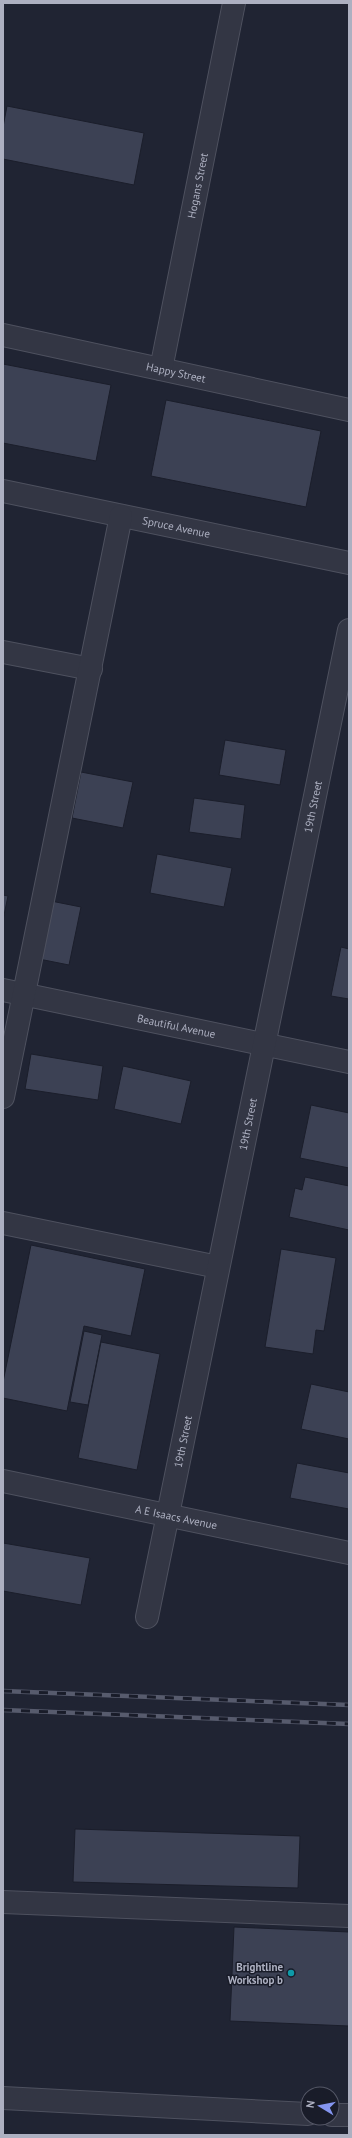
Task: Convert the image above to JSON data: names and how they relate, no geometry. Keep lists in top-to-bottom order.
{
  "streets": {
    "street": [
      "Hogans Street",
      "Happy Street",
      "Spruce Avenue",
      "19th Street",
      "Beautiful Avenue",
      "A E Isaacs Avenue"
    ]
  },
  "crossings": [
    ["Hogans Street", "Happy Street"],
    ["19th Street", "Beautiful Avenue"],
    ["19th Street", "A E Isaacs Avenue"]
  ],
  "places": ["Brightline Workshop b"],
  "north": "left"
}
